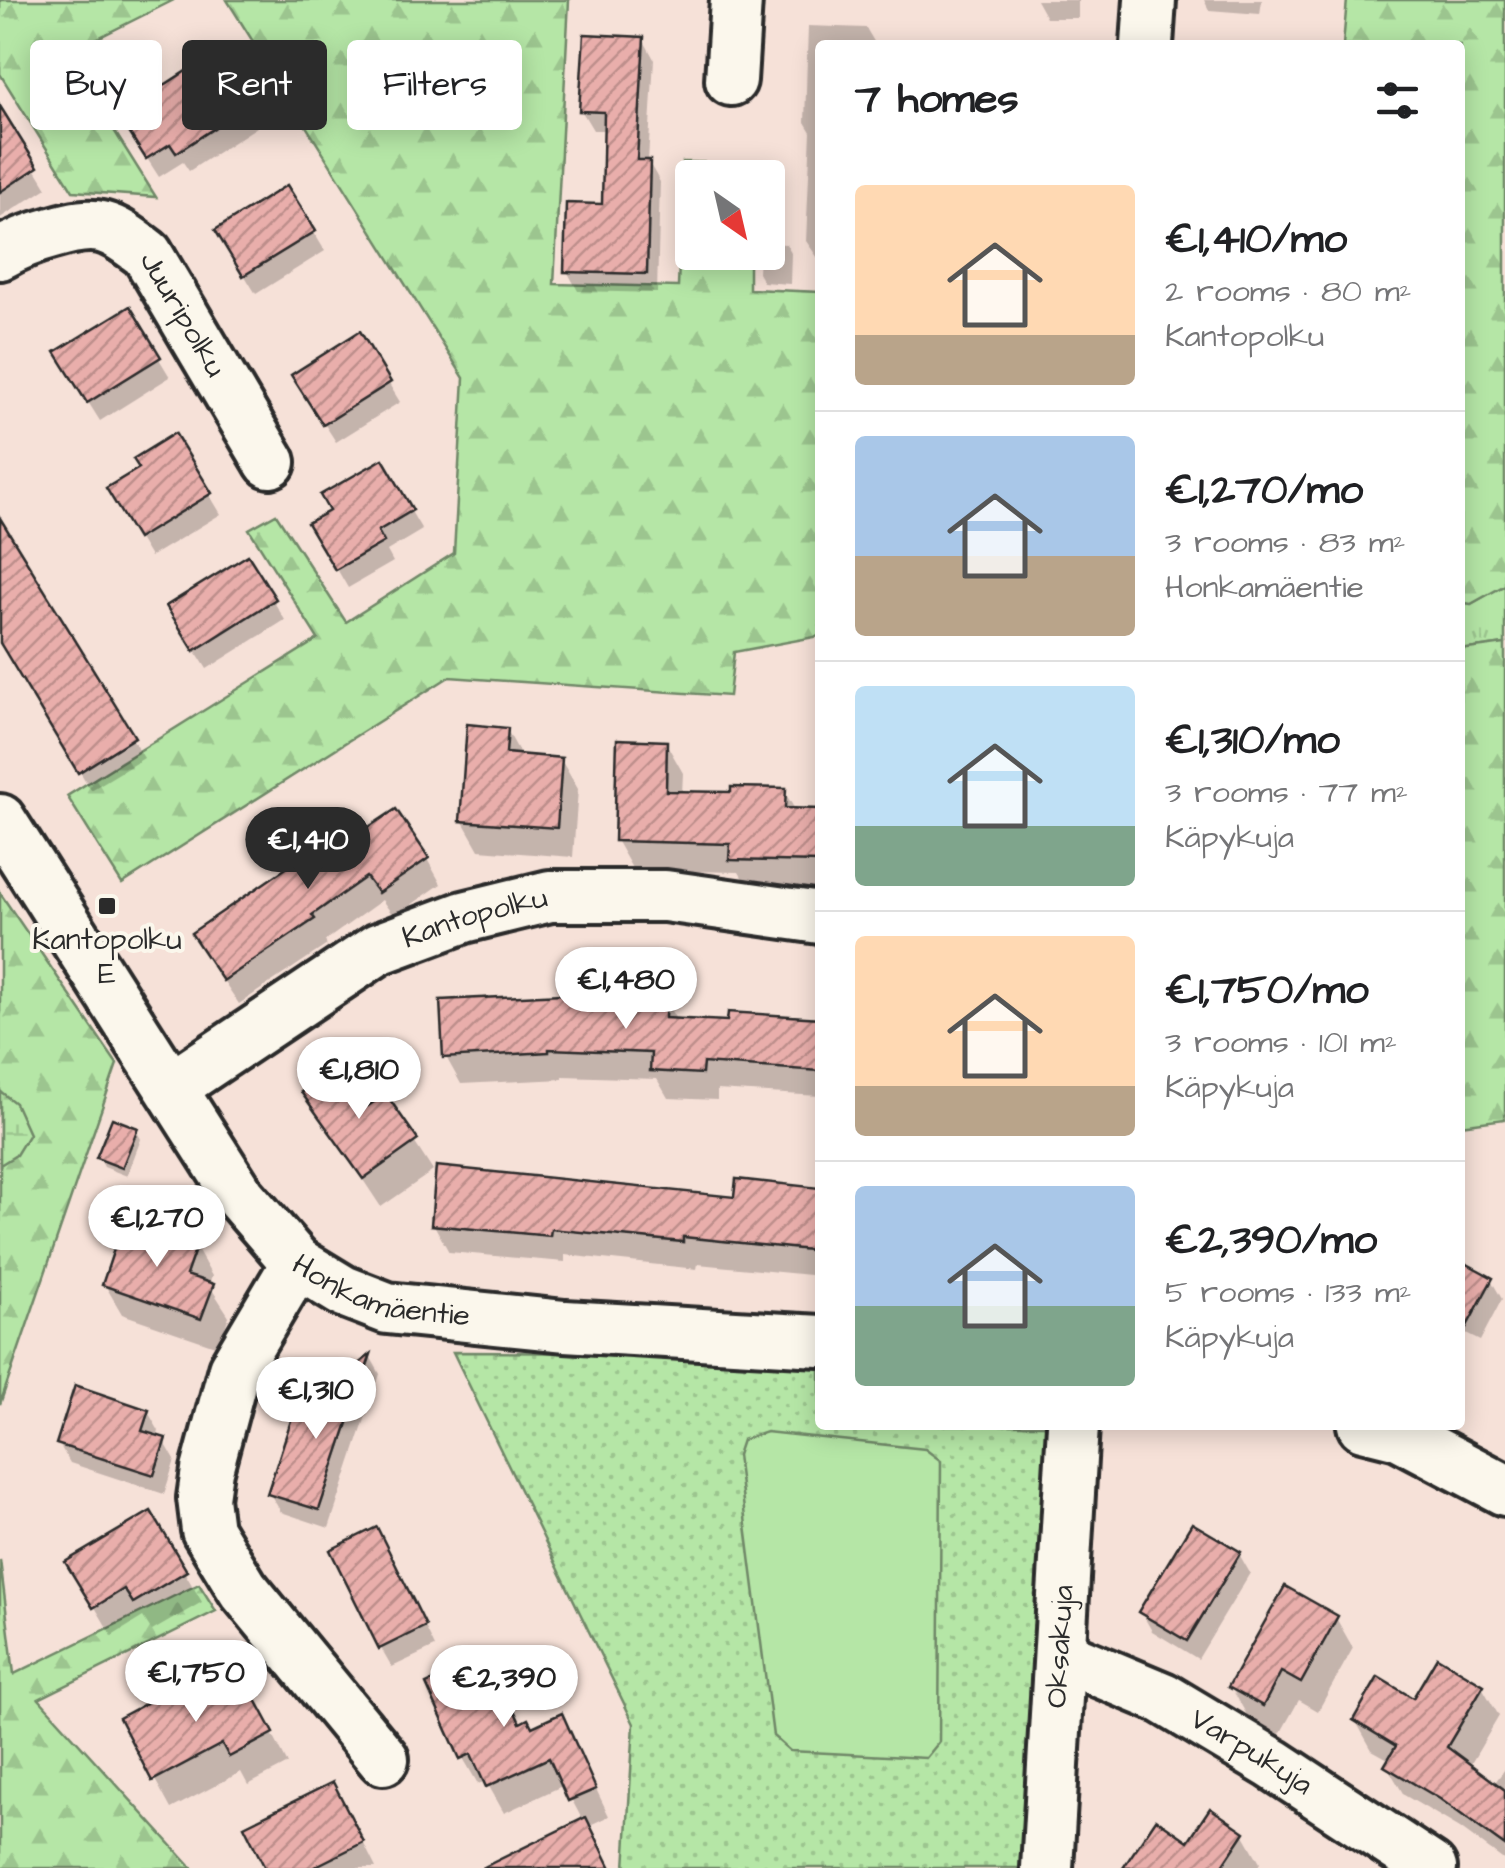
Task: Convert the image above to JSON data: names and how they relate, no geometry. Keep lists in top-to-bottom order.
{
  "streets": {
    "street": [
      "Juuripolku",
      "Kantopolku",
      "Honkamäentie",
      "Oksakuja",
      "Varpukuja"
    ]
  },
  "crossings": [
    ["Kantopolku", "Honkamäentie"],
    ["Oksakuja", "Varpukuja"]
  ],
  "places": {
    "transit": ["Kantopolku E"]
  },
  "north": "bottom right",
  "page": {
    "chip": ["Buy", "Rent", "Filters"],
    "heading": "7 homes",
    "list": [
      {
        "name": "€1,410/mo",
        "note": "2 rooms · 80 m² · Kantopolku"
      },
      {
        "name": "€1,270/mo",
        "note": "3 rooms · 83 m² · Honkamäentie"
      },
      {
        "name": "€1,310/mo",
        "note": "3 rooms · 77 m² · Käpykuja"
      },
      {
        "name": "€1,750/mo",
        "note": "3 rooms · 101 m² · Käpykuja"
      },
      {
        "name": "€2,390/mo",
        "note": "5 rooms · 133 m² · Käpykuja"
      }
    ],
    "price": [
      "€1,410",
      "€1,480",
      "€1,810",
      "€1,270",
      "€1,310",
      "€1,750",
      "€2,390"
    ]
  }
}
